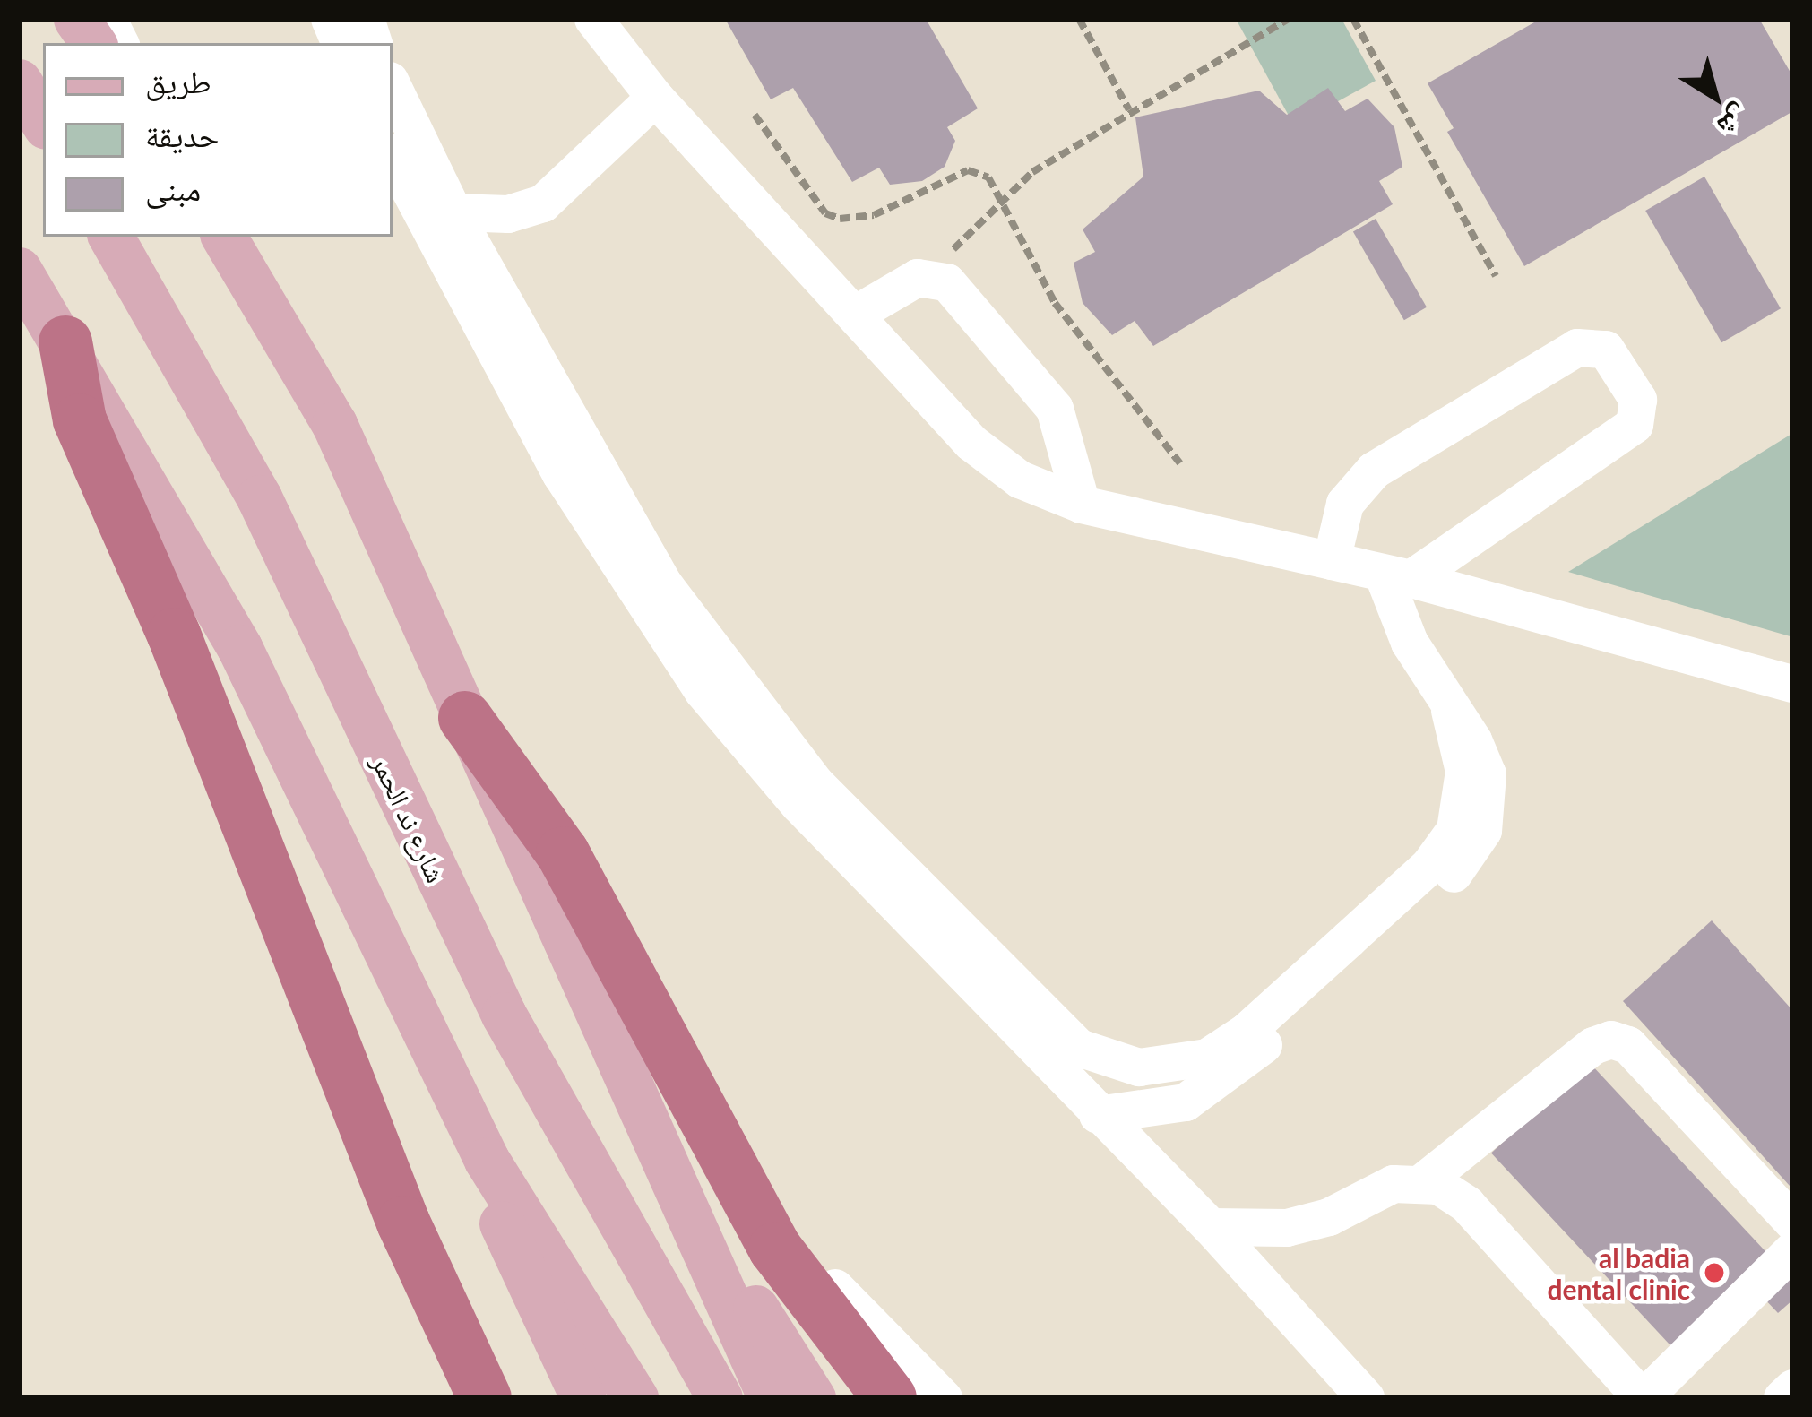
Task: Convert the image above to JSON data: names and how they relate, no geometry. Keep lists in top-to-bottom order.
{
  "streets": {
    "main road": ["شارع ند الحمر"]
  },
  "places": ["al badia dental clinic"],
  "legend": ["طريق", "حديقة", "مبنى"],
  "north": "bottom right"
}
